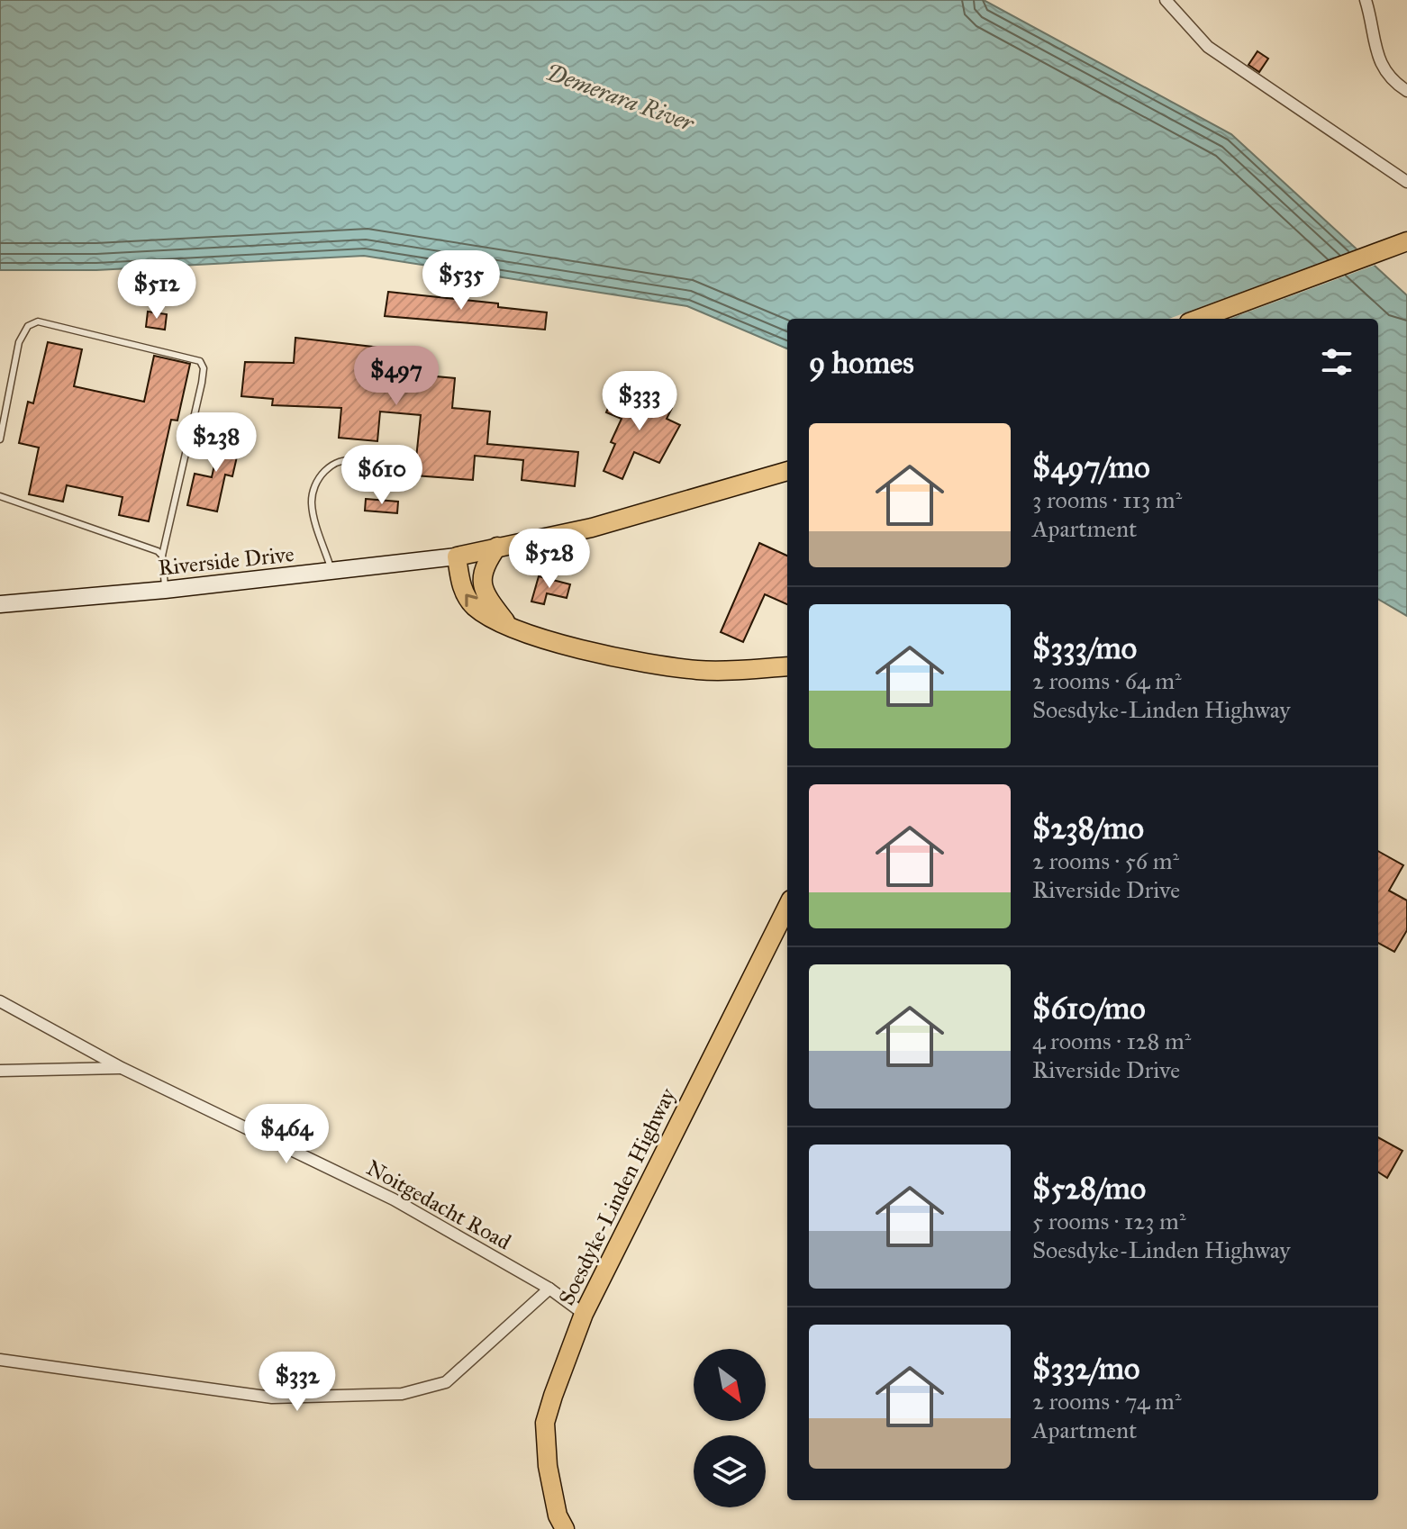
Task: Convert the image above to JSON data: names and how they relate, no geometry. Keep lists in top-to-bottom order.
{
  "streets": {
    "main road": ["Soesdyke-Linden Highway"],
    "street": ["Riverside Drive", "Noitgedacht Road"]
  },
  "crossings": [
    ["Soesdyke-Linden Highway", "Noitgedacht Road"]
  ],
  "water": ["Demerara River"],
  "north": "bottom right",
  "page": {
    "price": [
      "$535",
      "$512",
      "$497",
      "$333",
      "$238",
      "$610",
      "$528",
      "$464",
      "$332"
    ],
    "heading": "9 homes",
    "list": [
      {
        "name": "$497/mo",
        "note": "3 rooms · 113 m² · Apartment"
      },
      {
        "name": "$333/mo",
        "note": "2 rooms · 64 m² · Soesdyke-Linden Highway"
      },
      {
        "name": "$238/mo",
        "note": "2 rooms · 56 m² · Riverside Drive"
      },
      {
        "name": "$610/mo",
        "note": "4 rooms · 128 m² · Riverside Drive"
      },
      {
        "name": "$528/mo",
        "note": "5 rooms · 123 m² · Soesdyke-Linden Highway"
      },
      {
        "name": "$332/mo",
        "note": "2 rooms · 74 m² · Apartment"
      }
    ]
  }
}
